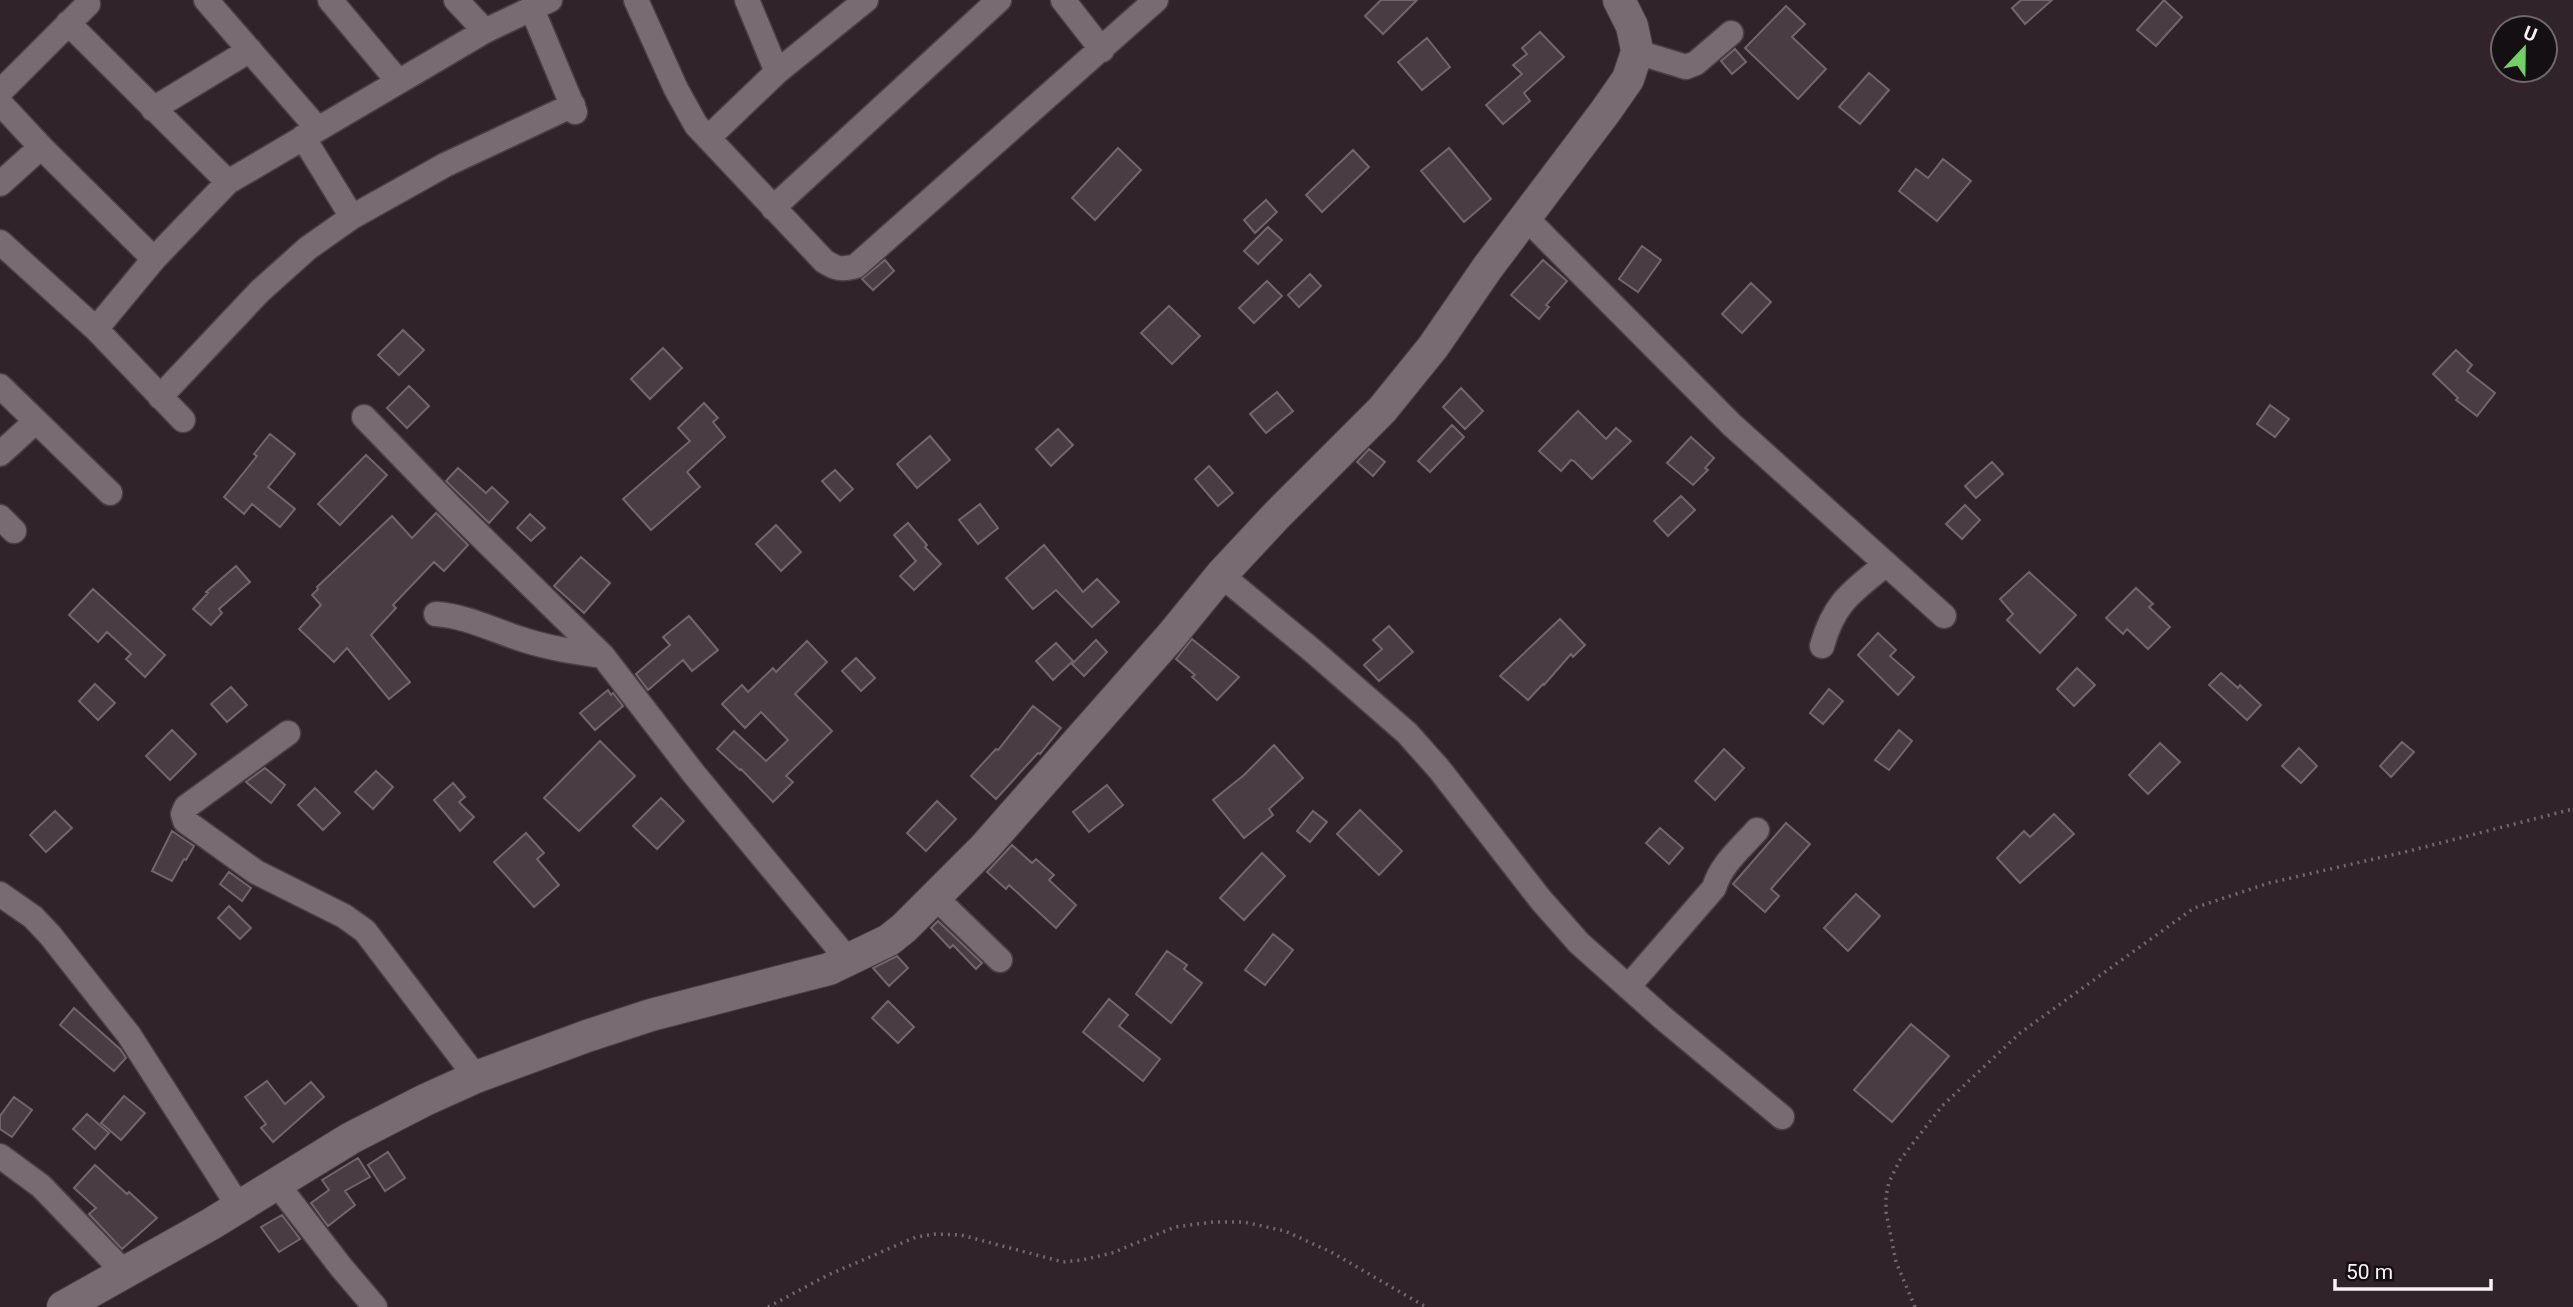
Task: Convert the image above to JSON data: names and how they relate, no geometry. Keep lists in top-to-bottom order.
{
  "scale_bar": "50 m",
  "north": "top"
}
